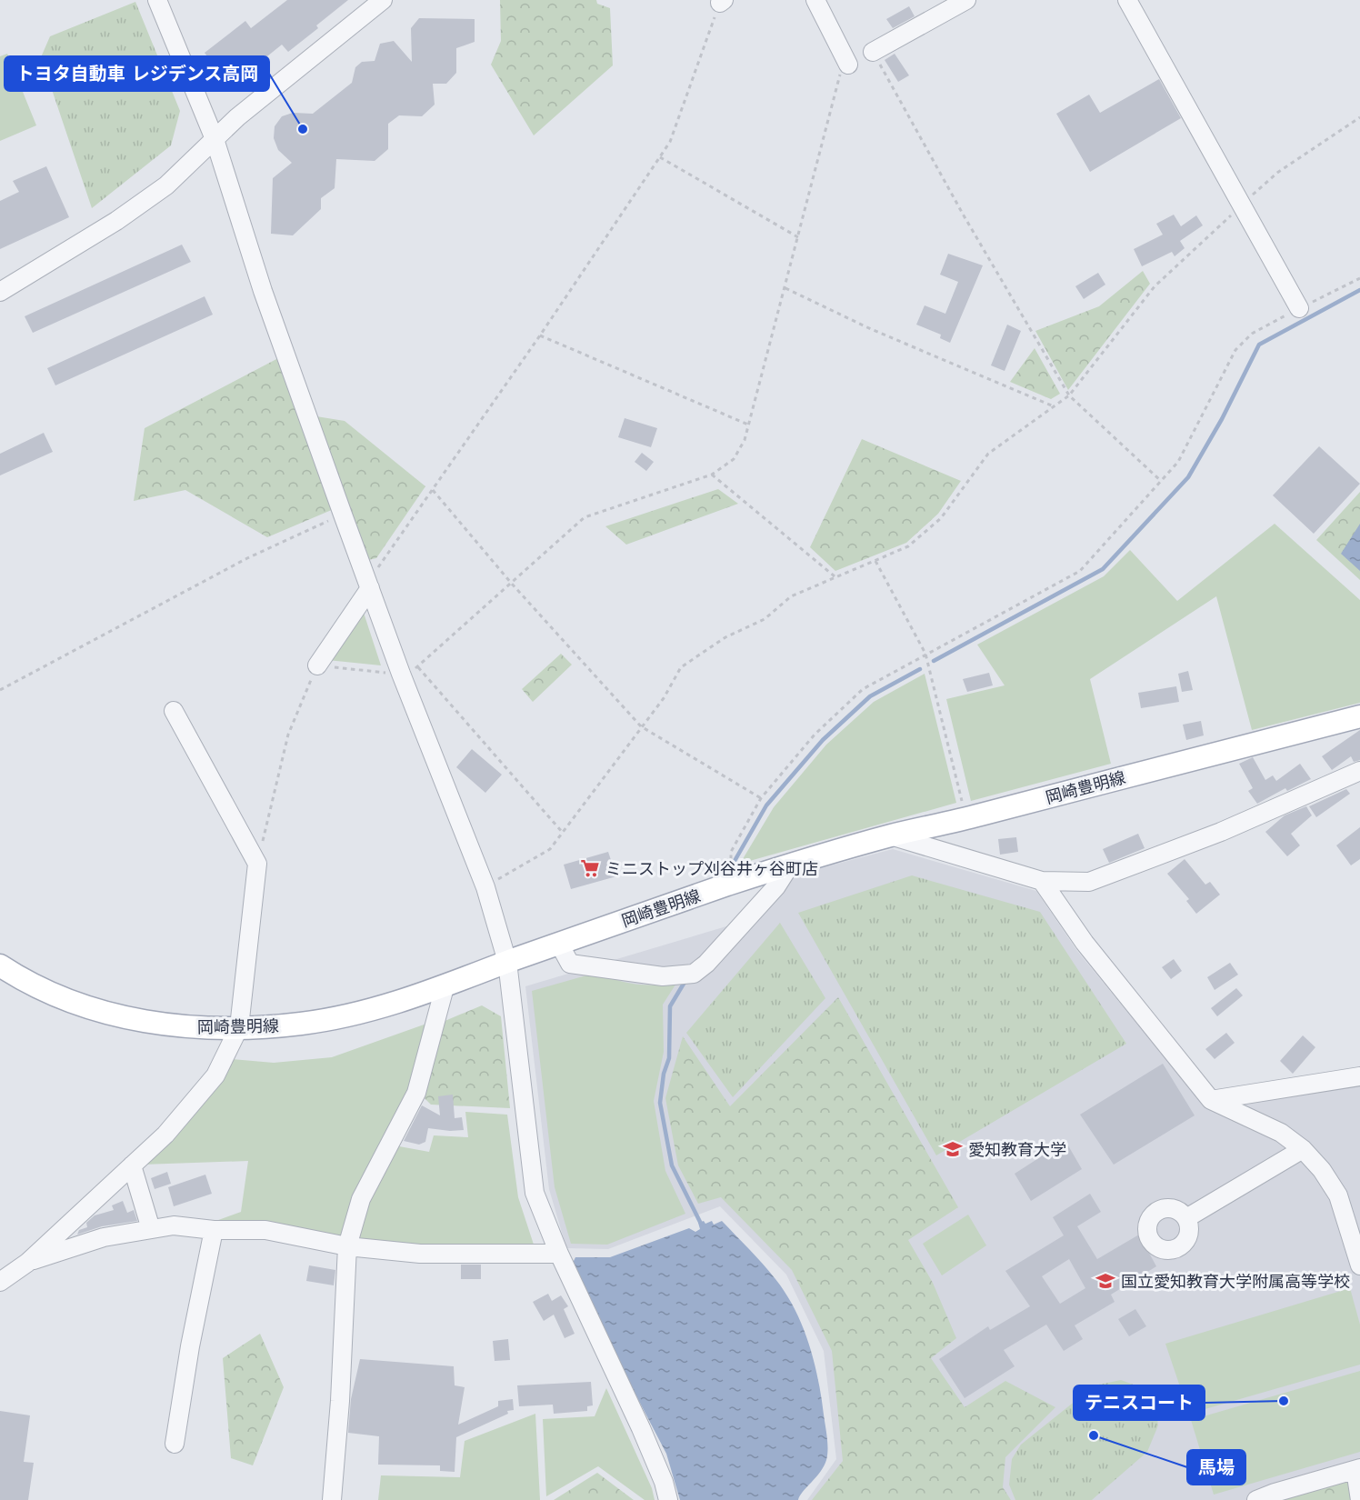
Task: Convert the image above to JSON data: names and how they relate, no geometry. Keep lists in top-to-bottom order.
{
  "streets": {
    "main road": ["岡崎豊明線"]
  },
  "places": {
    "other": ["トヨタ自動車 レジデンス高岡", "テニスコート", "馬場"],
    "supermarket": ["ミニストップ刈谷井ヶ谷町店"],
    "school or university": ["愛知教育大学", "国立愛知教育大学附属高等学校"]
  }
}
